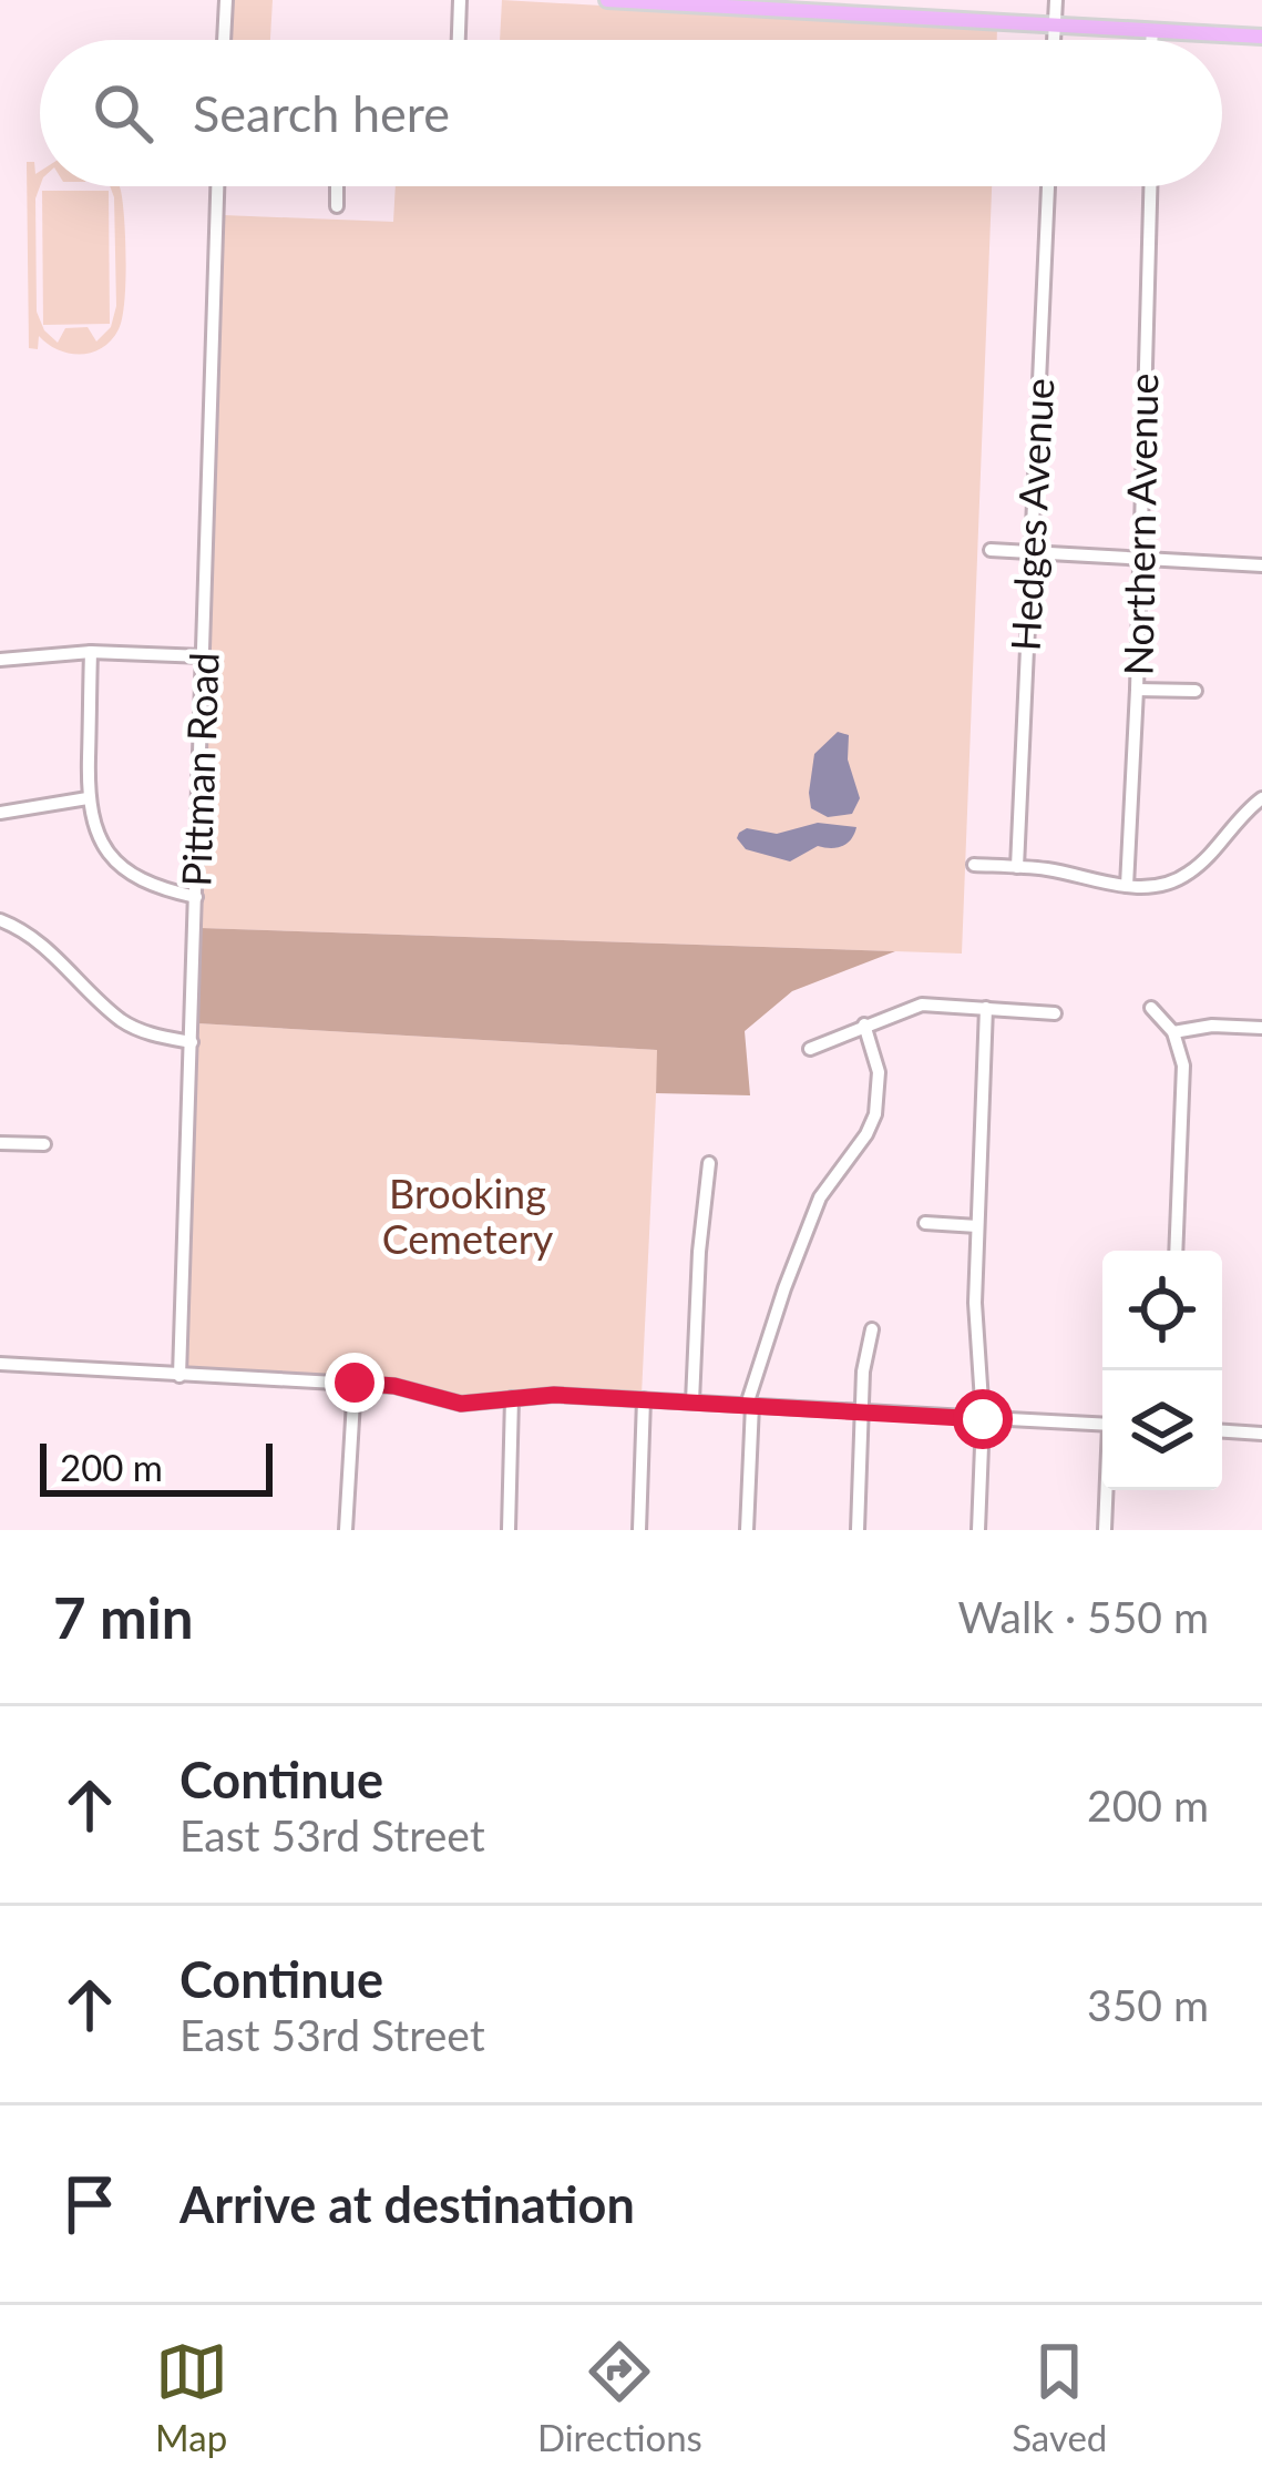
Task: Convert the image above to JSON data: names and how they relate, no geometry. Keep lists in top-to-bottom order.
{
  "streets": {
    "street": ["Hedges Avenue", "Northern Avenue", "Pittman Road"]
  },
  "parks": ["Brooking Cemetery"],
  "scale_bar": "200 m",
  "page": {
    "search": "Search here",
    "scale": "200 m",
    "heading": ["7 min", "Walk · 550 m"],
    "list": [
      ["Continue", "East 53rd Street", "200 m"],
      ["Continue", "East 53rd Street", "350 m"],
      "Arrive at destination"
    ],
    "nav": ["Map", "Directions", "Saved"]
  }
}
